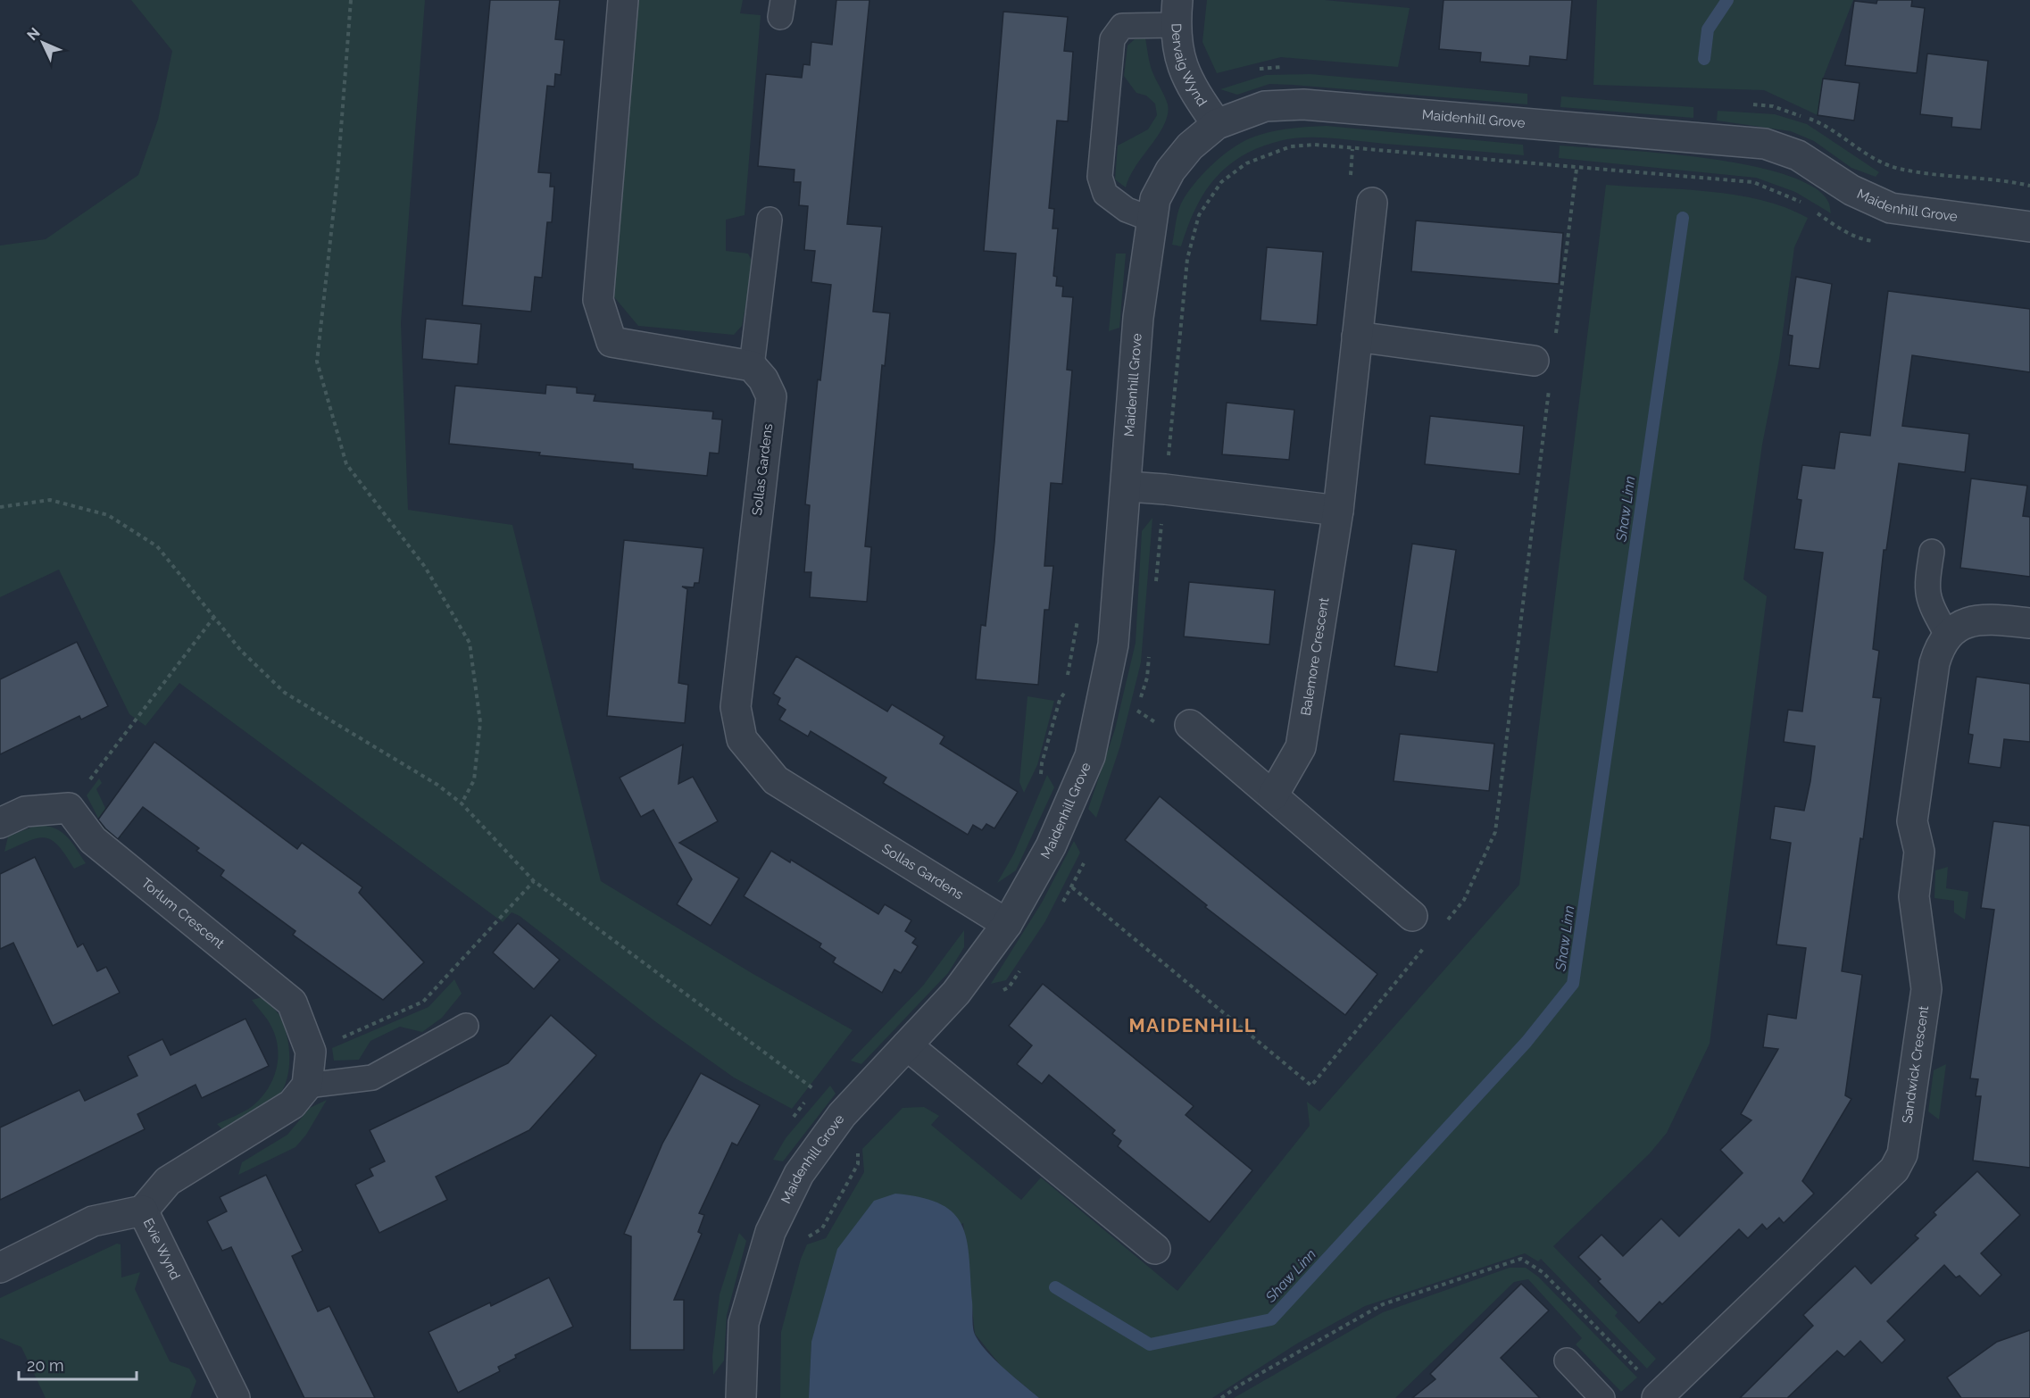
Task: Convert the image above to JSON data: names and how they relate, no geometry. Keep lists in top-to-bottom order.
{
  "streets": {
    "street": [
      "Dervaig Wynd",
      "Maidenhill Grove",
      "Sollas Gardens",
      "Balemore Crescent",
      "Torlum Crescent",
      "Sandwick Crescent",
      "Evie Wynd"
    ]
  },
  "crossings": [
    ["Dervaig Wynd", "Maidenhill Grove"],
    ["Maidenhill Grove", "Sollas Gardens"]
  ],
  "districts": ["MAIDENHILL"],
  "water": ["Shaw Linn"],
  "scale_bar": "20 m",
  "north": "top left"
}
